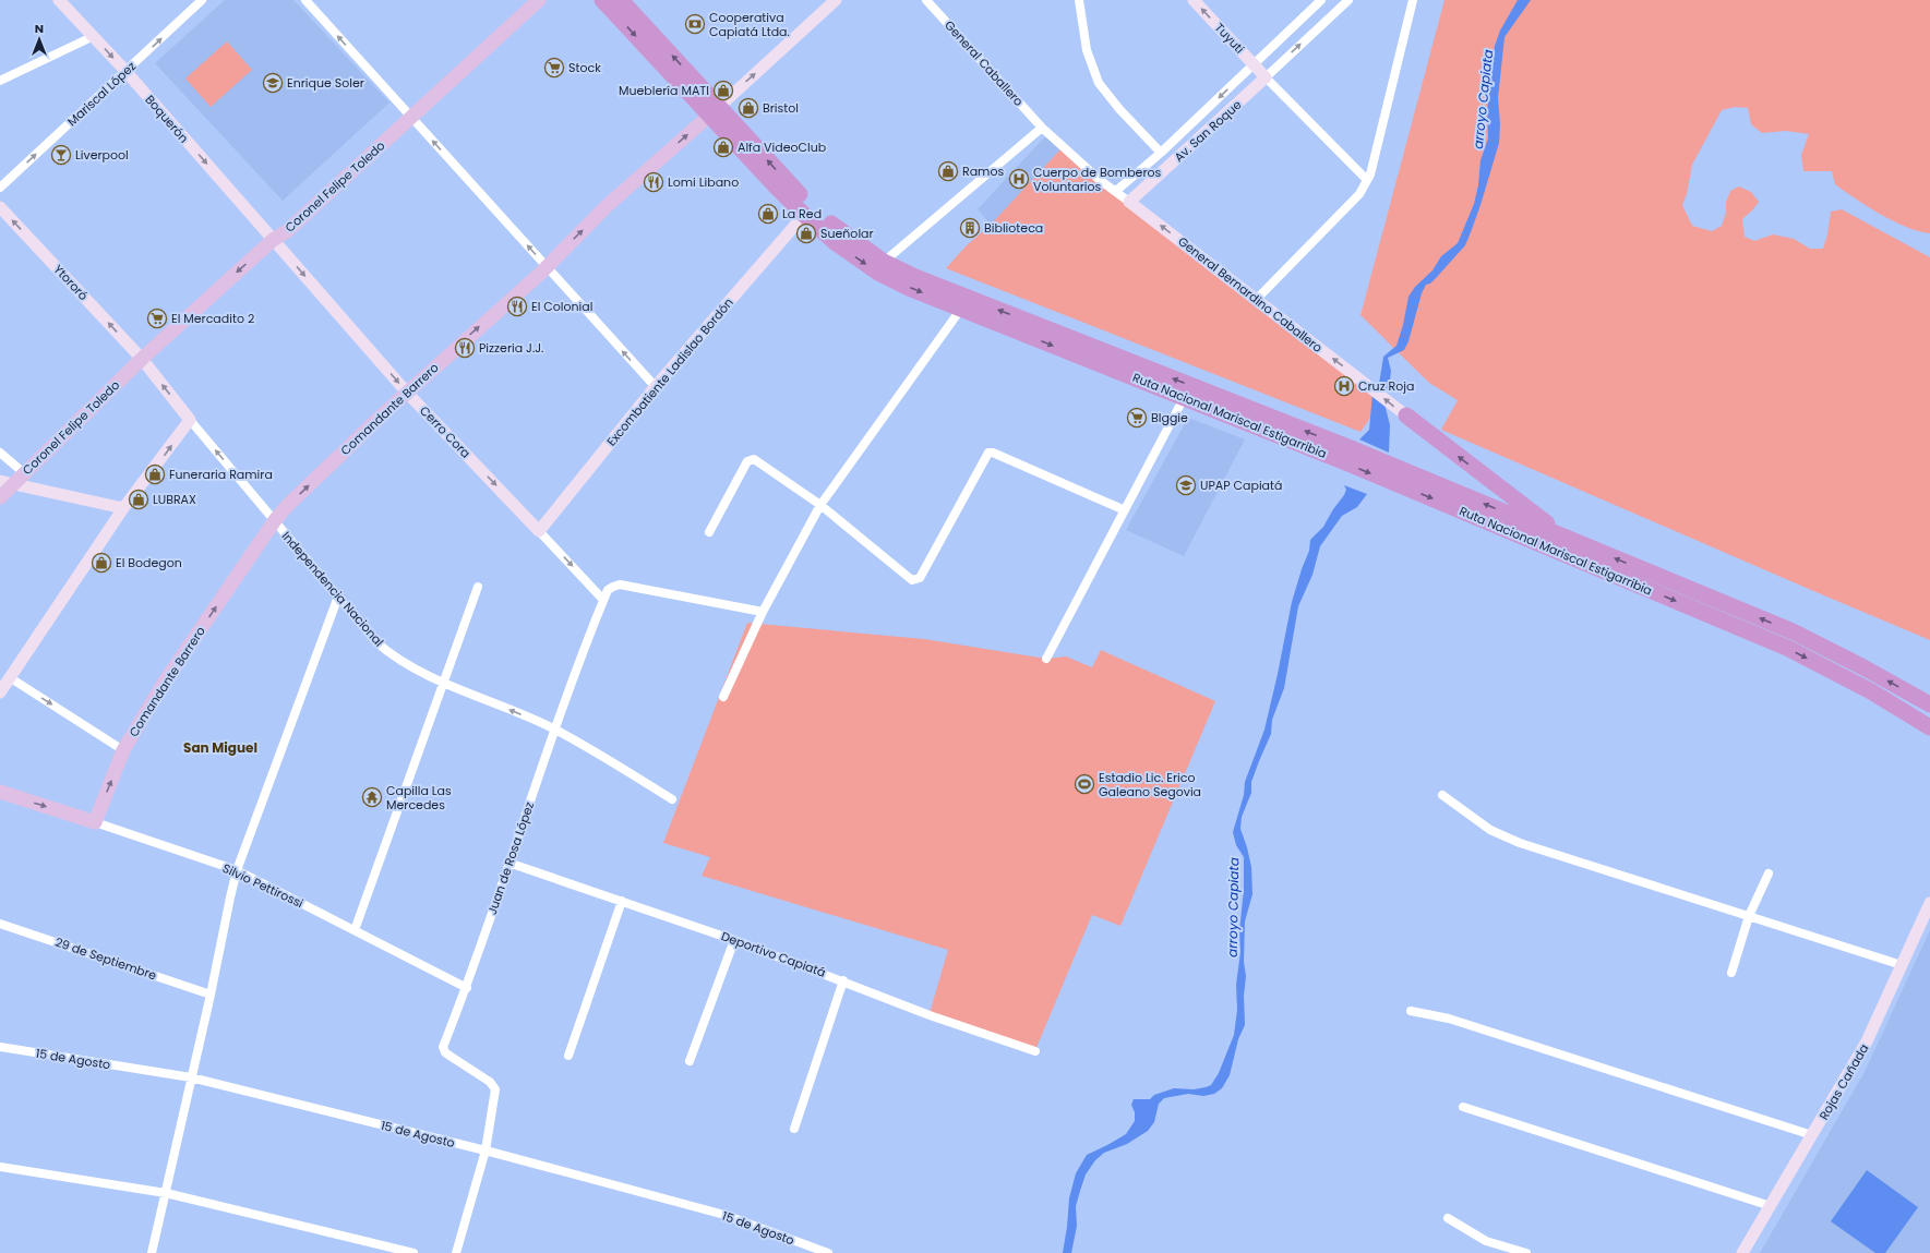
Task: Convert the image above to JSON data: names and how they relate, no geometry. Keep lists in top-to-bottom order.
{
  "streets": {
    "highway": ["Ruta Nacional Mariscal Estigarribia"],
    "main road": ["Coronel Felipe Toledo", "Comandante Barrero", "Silvio Pettirossi"],
    "street": [
      "Tuyuti",
      "General Caballero",
      "Mariscal López",
      "Boquerón",
      "Av. San Roque",
      "Ytororó",
      "General Bernardino Caballero",
      "Excombatiente Ladislao Bordón",
      "Cerro Cora",
      "Independencia Nacional",
      "Juan de Rosa López",
      "Deportivo Capiatá",
      "29 de Septiembre",
      "15 de Agosto",
      "Rojas Cañada"
    ]
  },
  "crossings": [
    ["Tuyuti", "Av. San Roque"],
    ["General Caballero", "Av. San Roque"],
    ["General Caballero", "General Bernardino Caballero"],
    ["Mariscal López", "Boquerón"],
    ["Boquerón", "Coronel Felipe Toledo"],
    ["Boquerón", "Cerro Cora"],
    ["Av. San Roque", "General Bernardino Caballero"],
    ["Coronel Felipe Toledo", "Ytororó"],
    ["Coronel Felipe Toledo", "Cerro Cora"],
    ["Coronel Felipe Toledo", "Independencia Nacional"],
    ["Ytororó", "Independencia Nacional"],
    ["Excombatiente Ladislao Bordón", "Ruta Nacional Mariscal Estigarribia"],
    ["Excombatiente Ladislao Bordón", "Cerro Cora"],
    ["Comandante Barrero", "Ruta Nacional Mariscal Estigarribia"],
    ["Comandante Barrero", "Cerro Cora"],
    ["Comandante Barrero", "Independencia Nacional"],
    ["Comandante Barrero", "Silvio Pettirossi"],
    ["Cerro Cora", "Juan de Rosa López"],
    ["Independencia Nacional", "Juan de Rosa López"],
    ["Juan de Rosa López", "Silvio Pettirossi"],
    ["Juan de Rosa López", "Deportivo Capiatá"],
    ["Juan de Rosa López", "15 de Agosto"]
  ],
  "one_way": [
    "Tuyuti",
    "Boquerón",
    "Ytororó",
    "General Bernardino Caballero",
    "Comandante Barrero",
    "Cerro Cora",
    "Independencia Nacional"
  ],
  "districts": ["San Miguel"],
  "water": ["arroyo Capiata"],
  "places": {
    "bank": ["Cooperativa Capiatá Ltda."],
    "supermarket": ["Stock", "El Mercadito 2", "BIggie"],
    "school or university": ["Enrique Soler", "UPAP Capiatá"],
    "shop": [
      "Mueblería MATI",
      "Bristol",
      "Alfa VideoClub",
      "Ramos",
      "La Red",
      "Sueñolar",
      "Funeraria Ramira",
      "LUBRAX",
      "El Bodegon"
    ],
    "bar": ["Liverpool"],
    "hospital": ["Cuerpo de Bomberos Voluntarios", "Cruz Roja"],
    "restaurant": ["Lomi Libano", "El Colonial", "Pizzeria J.J."],
    "building": ["Biblioteca"],
    "sports": ["Estadio Lic. Erico Galeano Segovia"],
    "temple": ["Capilla Las Mercedes"]
  },
  "north": "top"
}
